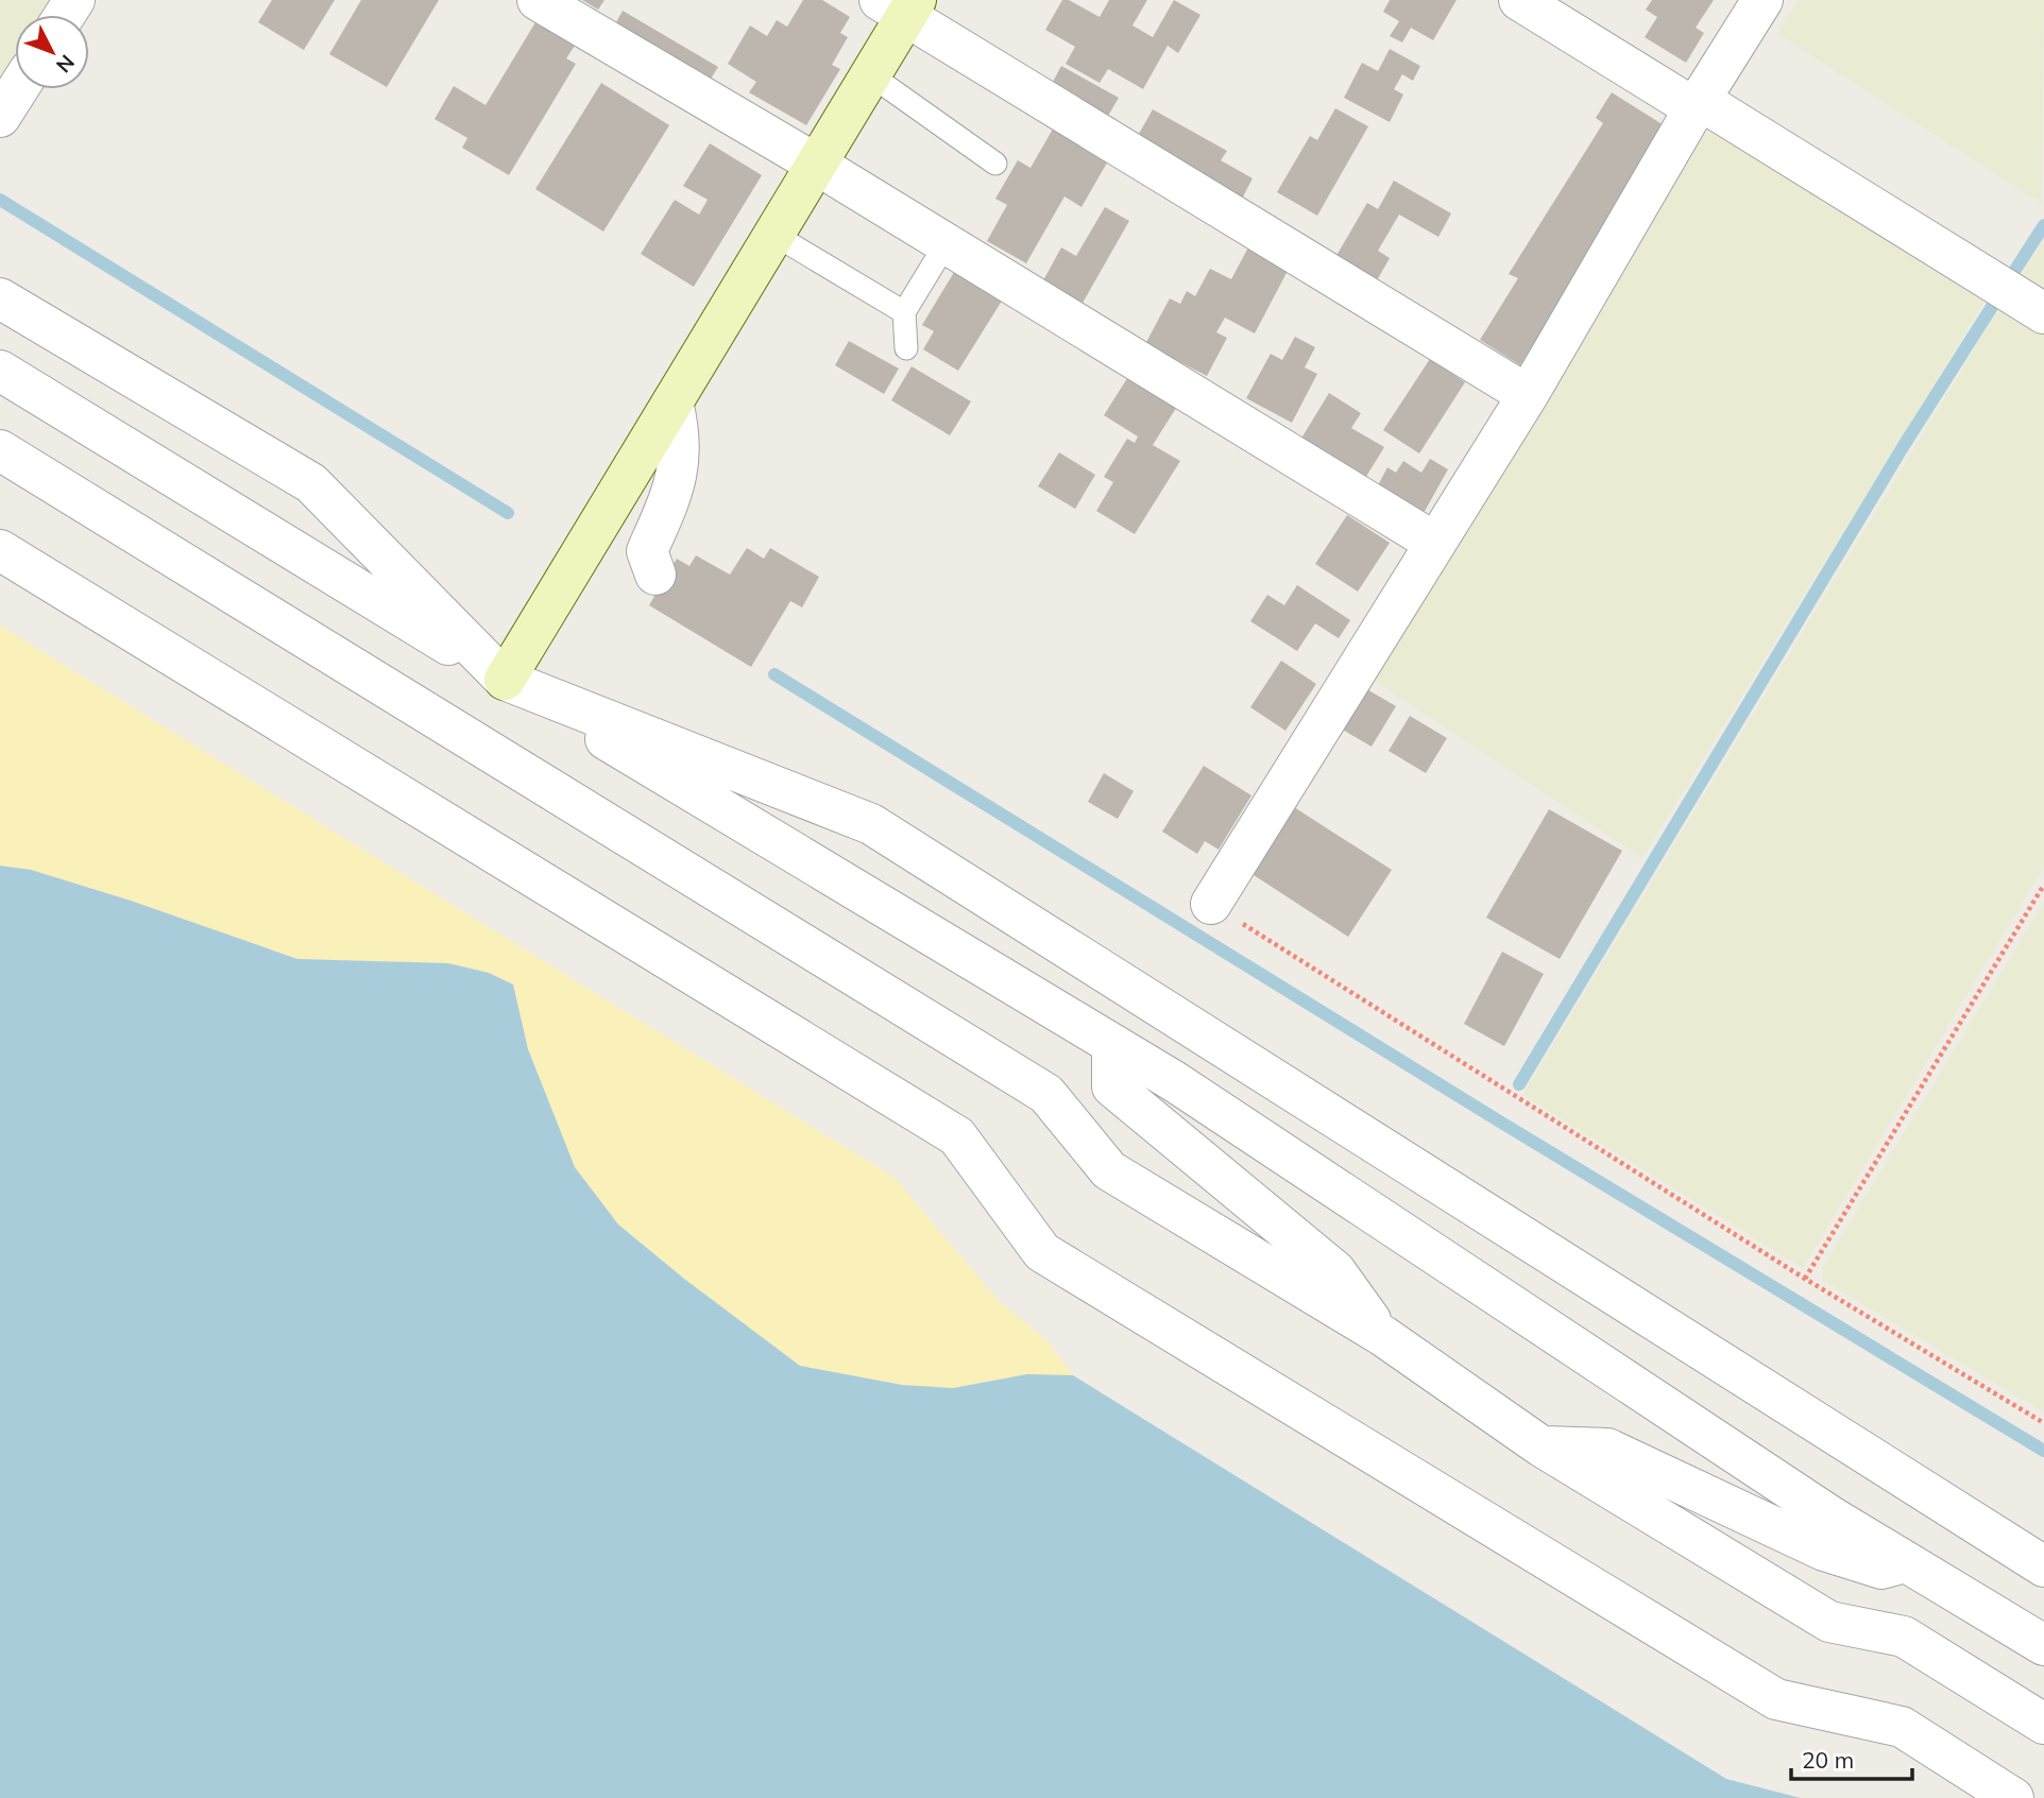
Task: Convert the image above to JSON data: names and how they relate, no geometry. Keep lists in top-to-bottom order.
{
  "scale_bar": "20 m",
  "north": "bottom right"
}
